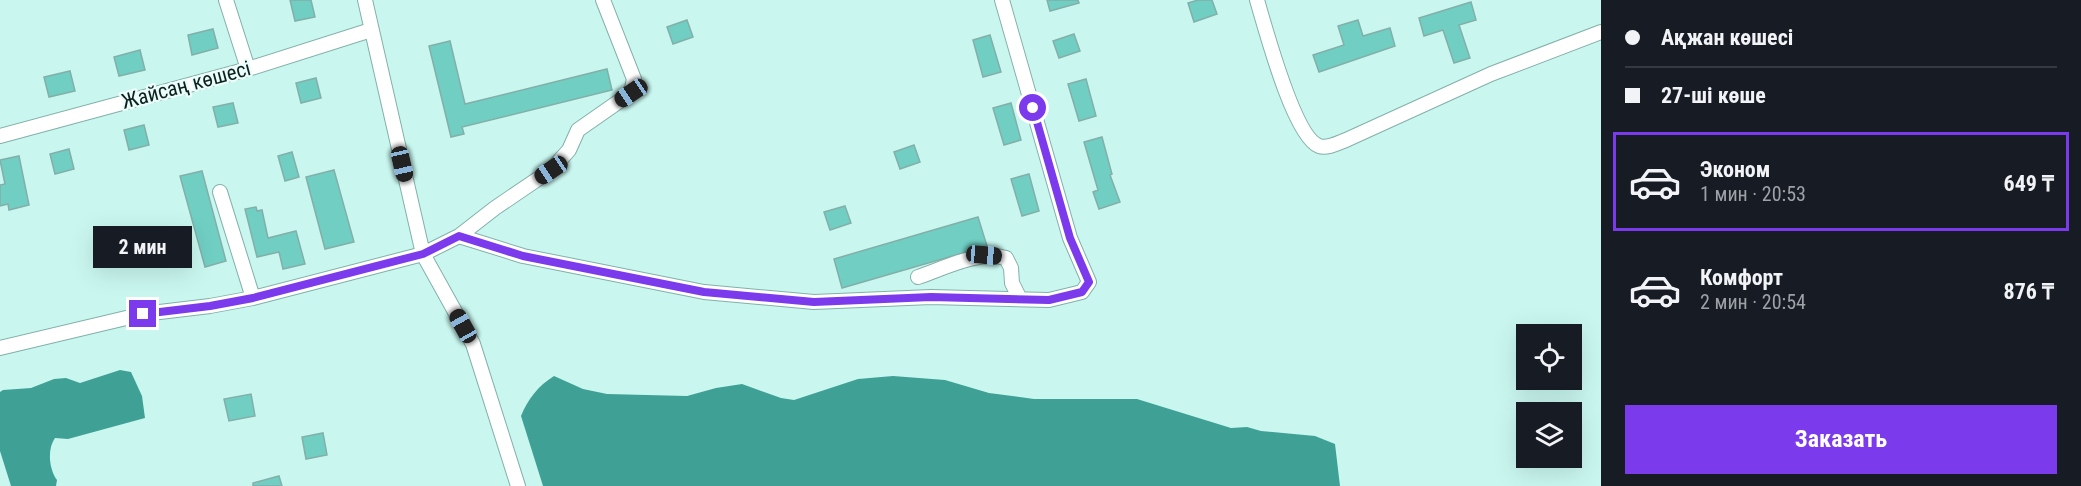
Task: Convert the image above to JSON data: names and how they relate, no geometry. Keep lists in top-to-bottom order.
{
  "streets": {
    "street": ["Жайсаң көшесі"]
  },
  "page": {
    "banner": ["Ақжан көшесі", "27-ші көше"],
    "list": [
      {
        "name": "Эконом",
        "note": "1 мин · 20:53",
        "value": "649 ₸"
      },
      {
        "name": "Комфорт",
        "note": "2 мин · 20:54",
        "value": "876 ₸"
      }
    ],
    "bubble": "2 мин",
    "buttons": "Заказать"
  }
}
